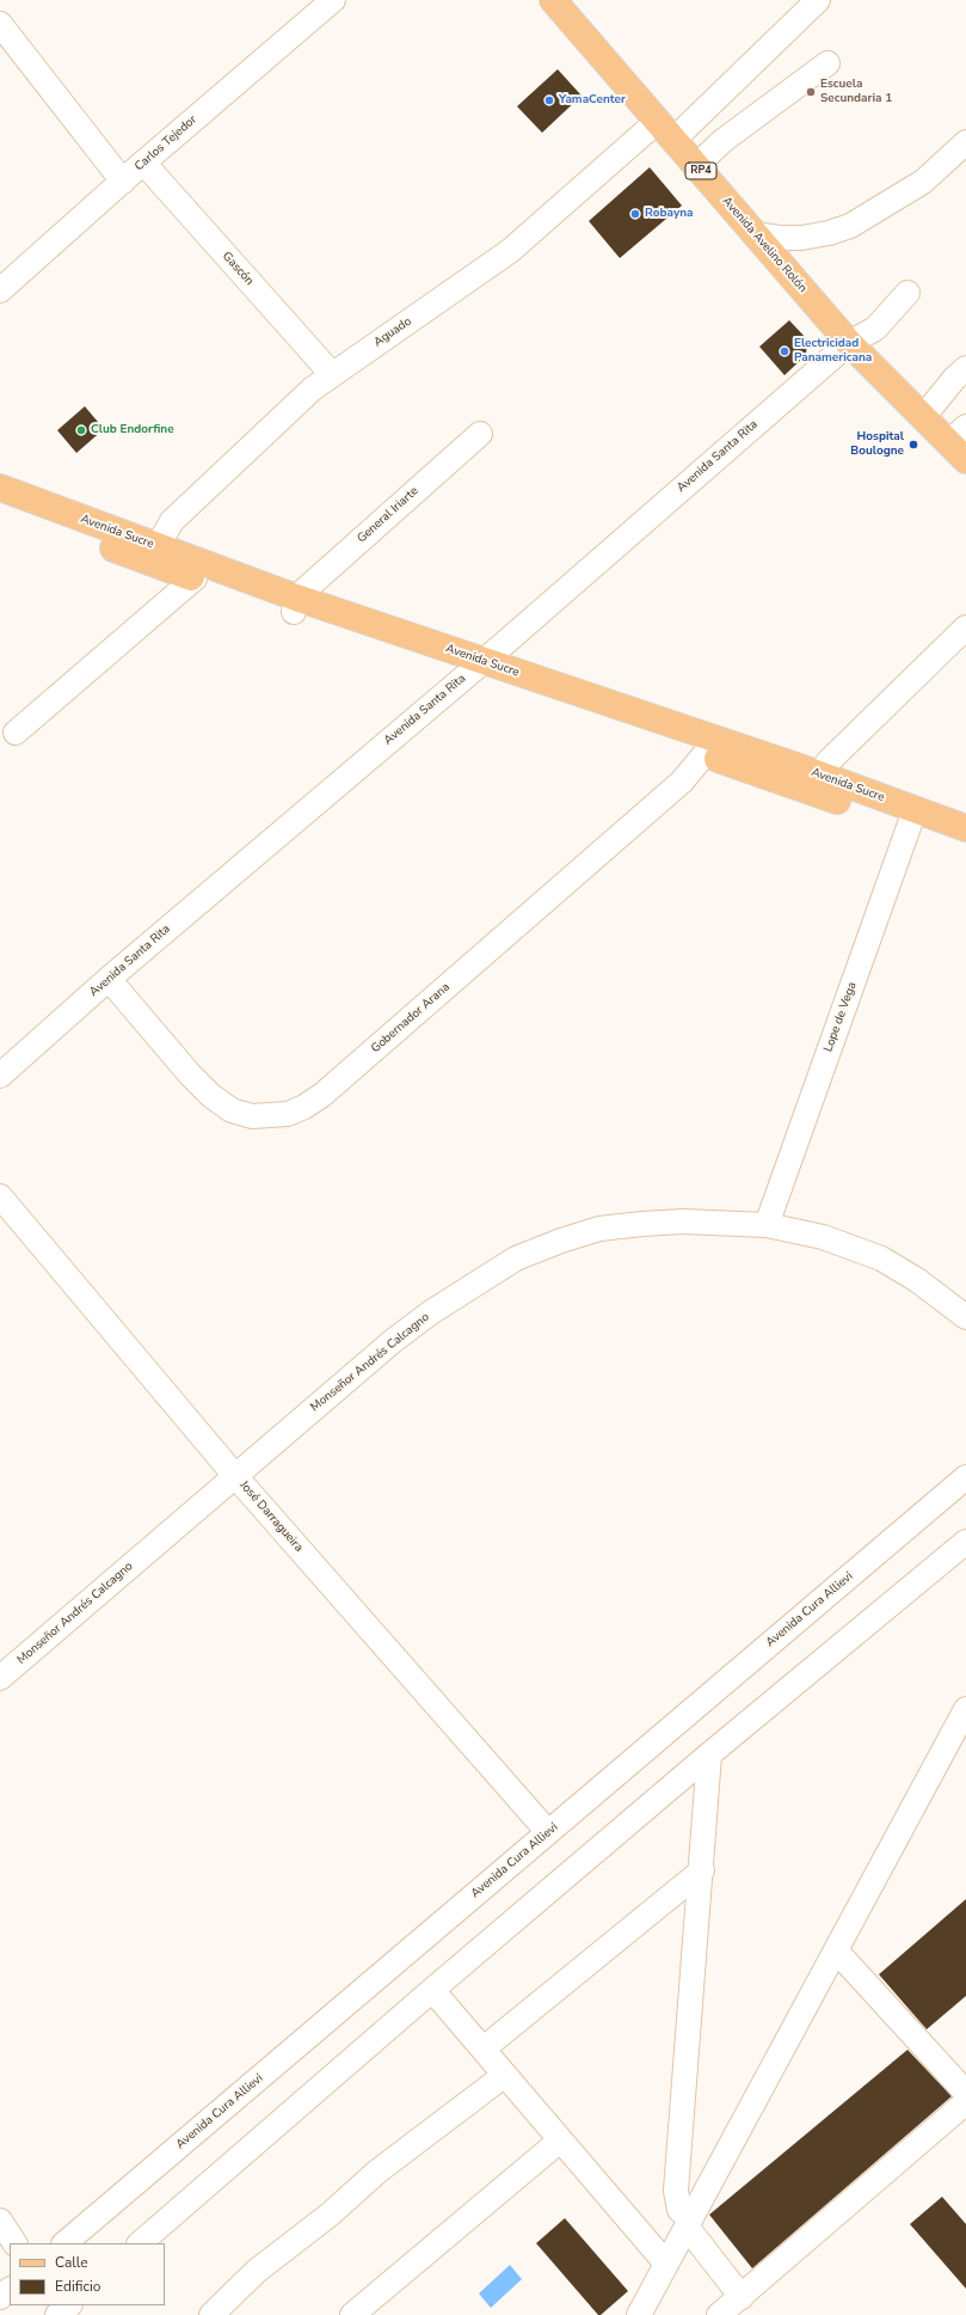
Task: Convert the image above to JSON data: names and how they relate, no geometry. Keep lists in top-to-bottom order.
{
  "streets": {
    "main road": ["RP4", "Avenida Avelino Rolón", "Avenida Sucre"],
    "street": [
      "Carlos Tejedor",
      "Gascón",
      "Aguado",
      "Avenida Santa Rita",
      "General Iriarte",
      "Lope de Vega",
      "Gobernador Arana",
      "Monseñor Andrés Calcagno",
      "José Darragueira",
      "Avenida Cura Allievi"
    ]
  },
  "crossings": [
    ["Carlos Tejedor", "Gascón"],
    ["Avenida Avelino Rolón", "Aguado"],
    ["Avenida Avelino Rolón", "Avenida Santa Rita"],
    ["Gascón", "Aguado"],
    ["Aguado", "Avenida Sucre"],
    ["Avenida Santa Rita", "Avenida Sucre"],
    ["Avenida Santa Rita", "Gobernador Arana"],
    ["General Iriarte", "Avenida Sucre"],
    ["Avenida Sucre", "Lope de Vega"],
    ["Avenida Sucre", "Gobernador Arana"],
    ["Lope de Vega", "Monseñor Andrés Calcagno"],
    ["Monseñor Andrés Calcagno", "José Darragueira"],
    ["José Darragueira", "Avenida Cura Allievi"]
  ],
  "places": [
    "Escuela Secundaria 1",
    "YamaCenter",
    "Robayna",
    "Electricidad Panamericana",
    "Club Endorfine",
    "Hospital Boulogne"
  ],
  "legend": ["Calle", "Edificio"]
}
